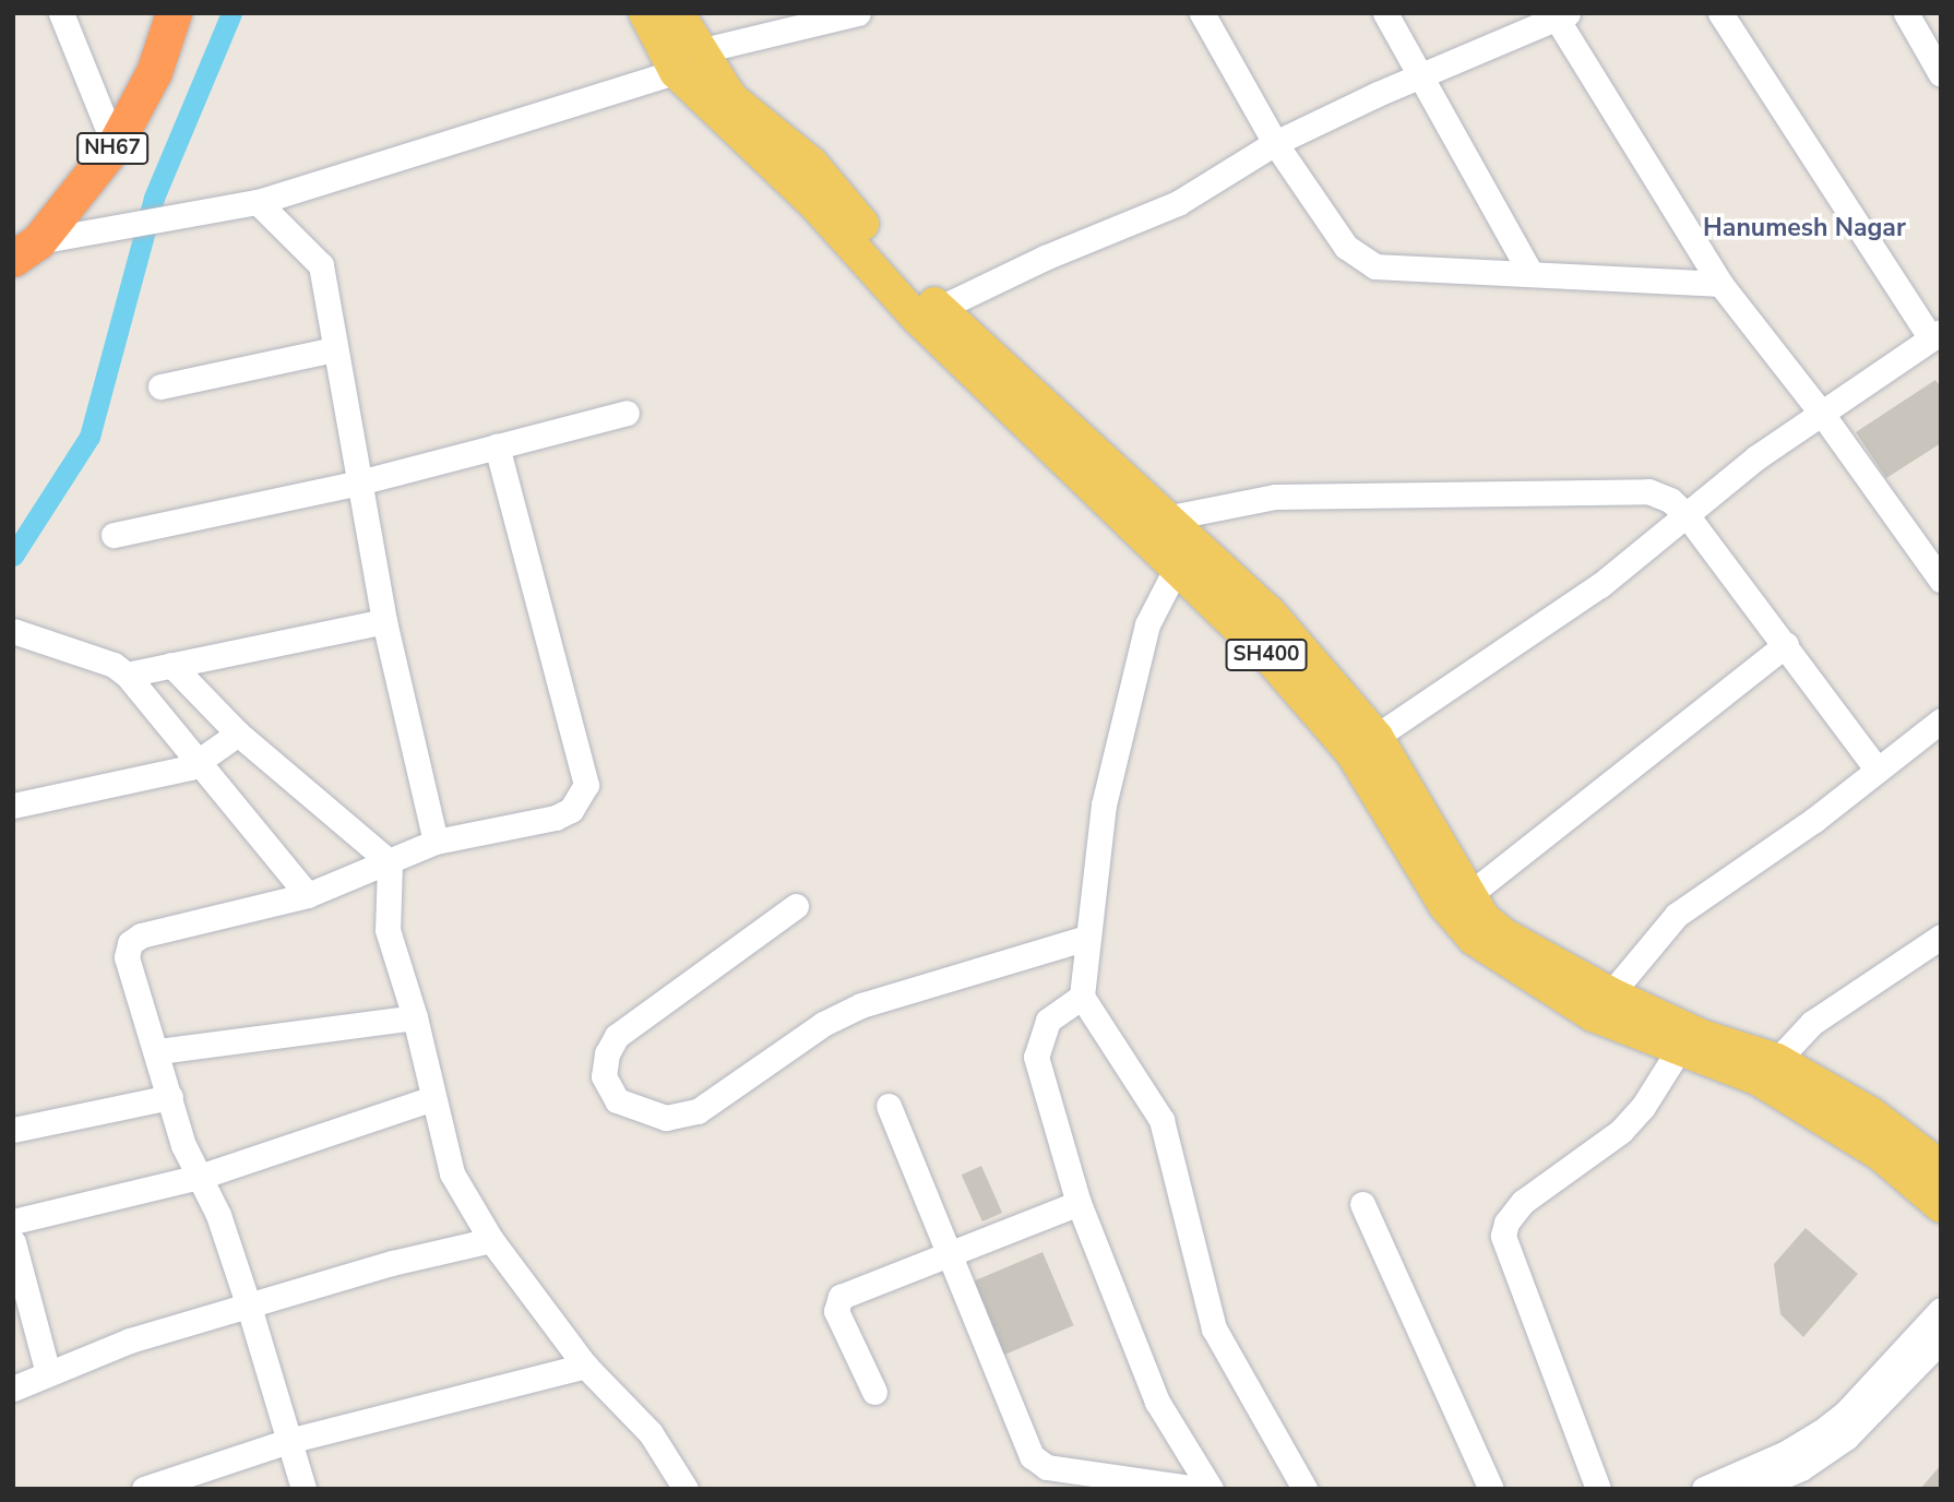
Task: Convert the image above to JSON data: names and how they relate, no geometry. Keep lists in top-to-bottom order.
{
  "streets": {
    "highway": ["NH67"],
    "main road": ["SH400"]
  },
  "districts": ["Hanumesh Nagar"]
}
